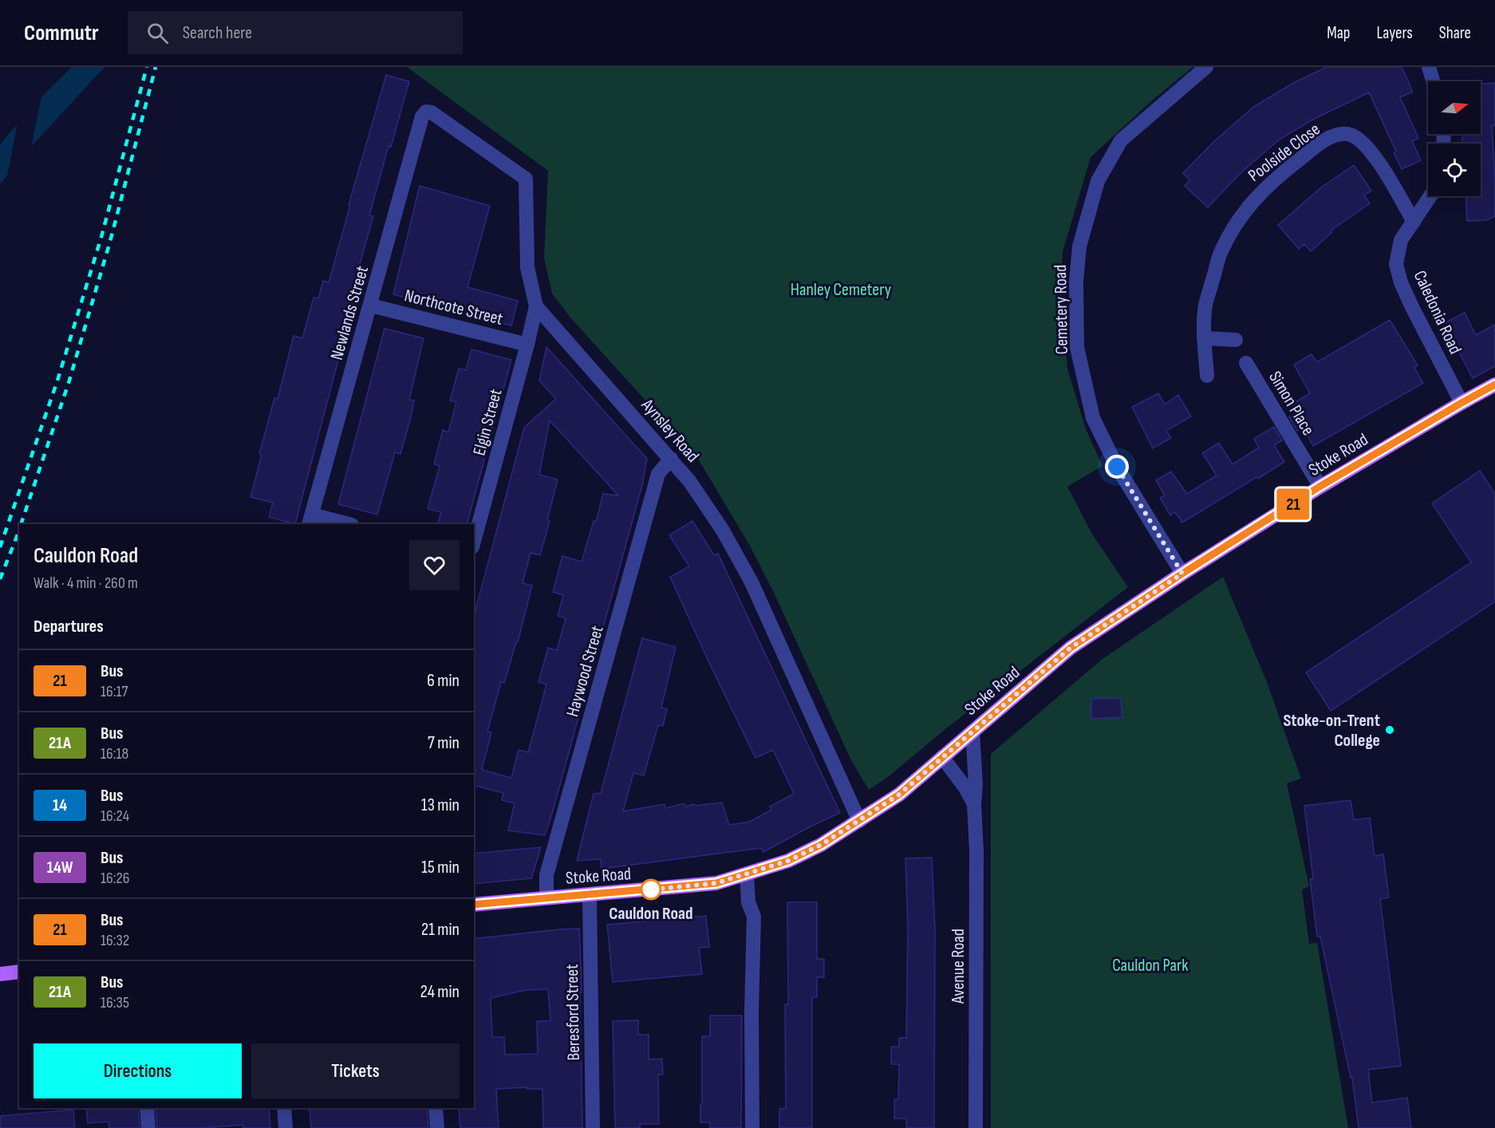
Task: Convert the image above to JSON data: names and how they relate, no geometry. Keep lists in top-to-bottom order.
{
  "streets": {
    "main road": ["Stoke Road"],
    "street": [
      "Poolside Close",
      "Northcote Street",
      "Cemetery Road",
      "Caledonia Road",
      "Newlands Street",
      "Simon Place",
      "Elgin Street",
      "Aynsley Road",
      "Haywood Street",
      "Avenue Road",
      "Beresford Street"
    ]
  },
  "crossings": [
    ["Poolside Close", "Caledonia Road"],
    ["Northcote Street", "Newlands Street"],
    ["Northcote Street", "Elgin Street"],
    ["Cemetery Road", "Stoke Road"],
    ["Caledonia Road", "Stoke Road"],
    ["Newlands Street", "Aynsley Road"],
    ["Simon Place", "Stoke Road"],
    ["Elgin Street", "Aynsley Road"],
    ["Aynsley Road", "Stoke Road"],
    ["Aynsley Road", "Haywood Street"],
    ["Stoke Road", "Haywood Street"],
    ["Stoke Road", "Avenue Road"],
    ["Stoke Road", "Beresford Street"]
  ],
  "parks": ["Hanley Cemetery", "Cauldon Park"],
  "places": ["Stoke-on-Trent College", "Cauldon Road"],
  "lines": ["bus line 21"],
  "north": "right",
  "page": {
    "header": "Commutr",
    "search": "Search here",
    "nav": ["Map", "Layers", "Share"],
    "on_map": "21",
    "heading": [
      ["Cauldon Road", "Walk · 4 min · 260 m"],
      "Departures"
    ],
    "list": [
      {
        "mark": "21",
        "name": "Bus",
        "note": "16:17",
        "value": "6 min"
      },
      {
        "mark": "21A",
        "name": "Bus",
        "note": "16:18",
        "value": "7 min"
      },
      {
        "mark": "14",
        "name": "Bus",
        "note": "16:24",
        "value": "13 min"
      },
      {
        "mark": "14W",
        "name": "Bus",
        "note": "16:26",
        "value": "15 min"
      },
      {
        "mark": "21",
        "name": "Bus",
        "note": "16:32",
        "value": "21 min"
      },
      {
        "mark": "21A",
        "name": "Bus",
        "note": "16:35",
        "value": "24 min"
      }
    ],
    "buttons": ["Directions", "Tickets"]
  }
}
